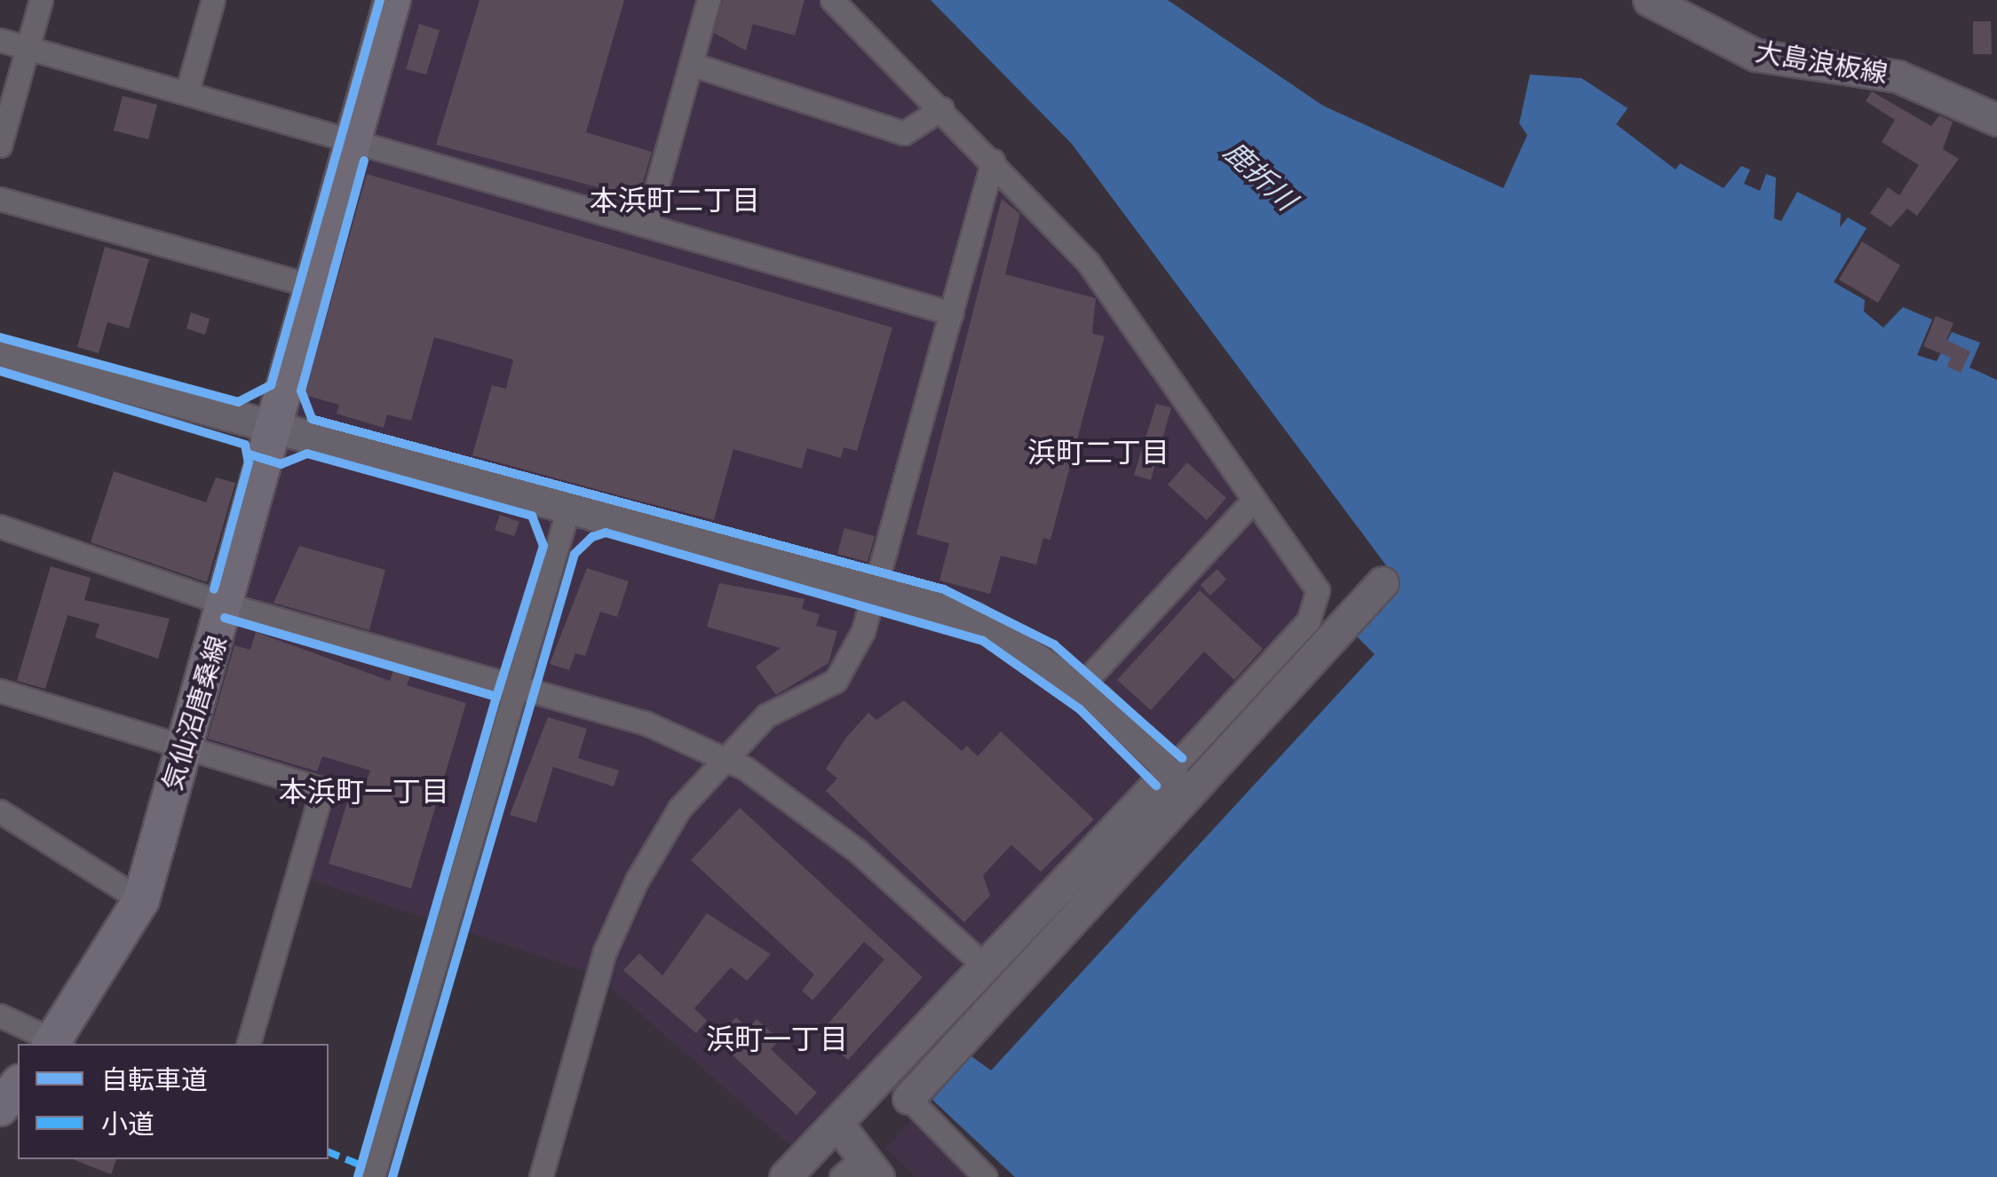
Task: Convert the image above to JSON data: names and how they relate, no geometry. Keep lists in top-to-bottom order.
{
  "streets": {
    "main road": ["気仙沼唐桑線"],
    "street": ["大島浪板線"]
  },
  "districts": [
    "本浜町二丁目",
    "浜町二丁目",
    "本浜町一丁目",
    "浜町一丁目"
  ],
  "water": ["鹿折川"],
  "legend": ["自転車道", "小道"]
}
